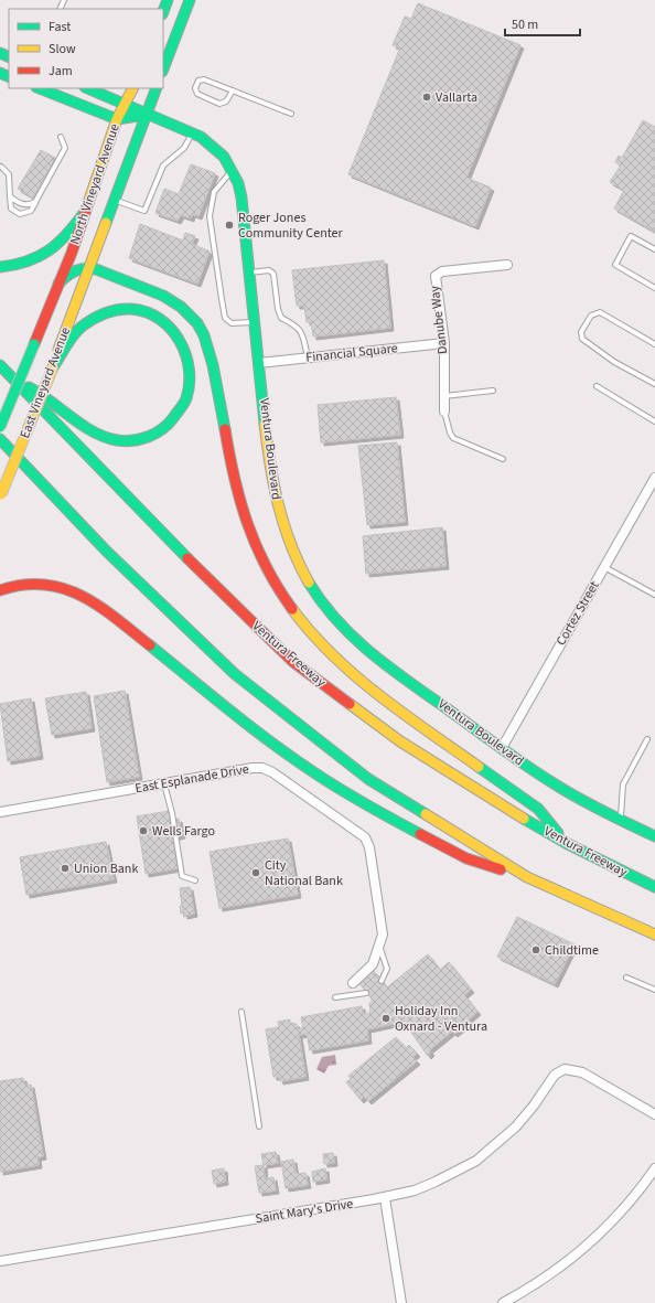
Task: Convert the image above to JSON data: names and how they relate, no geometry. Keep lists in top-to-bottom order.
{
  "streets": {
    "main road": [
      "North Vineyard Avenue",
      "East Vineyard Avenue",
      "Ventura Boulevard",
      "Ventura Freeway"
    ],
    "street": [
      "Danube Way",
      "Financial Square",
      "Cortez Street",
      "East Esplanade Drive",
      "Saint Mary's Drive"
    ]
  },
  "crossings": [
    ["North Vineyard Avenue", "East Vineyard Avenue"],
    ["North Vineyard Avenue", "Ventura Boulevard"],
    ["Danube Way", "Financial Square"],
    ["Financial Square", "Ventura Boulevard"],
    ["Ventura Boulevard", "Cortez Street"]
  ],
  "places": [
    "Vallarta",
    "Roger Jones Community Center",
    "Wells Fargo",
    "Union Bank",
    "City National Bank",
    "Childtime",
    "Holiday Inn Oxnard - Ventura"
  ],
  "legend": ["Fast", "Slow", "Jam"],
  "scale_bar": "50 m"
}
